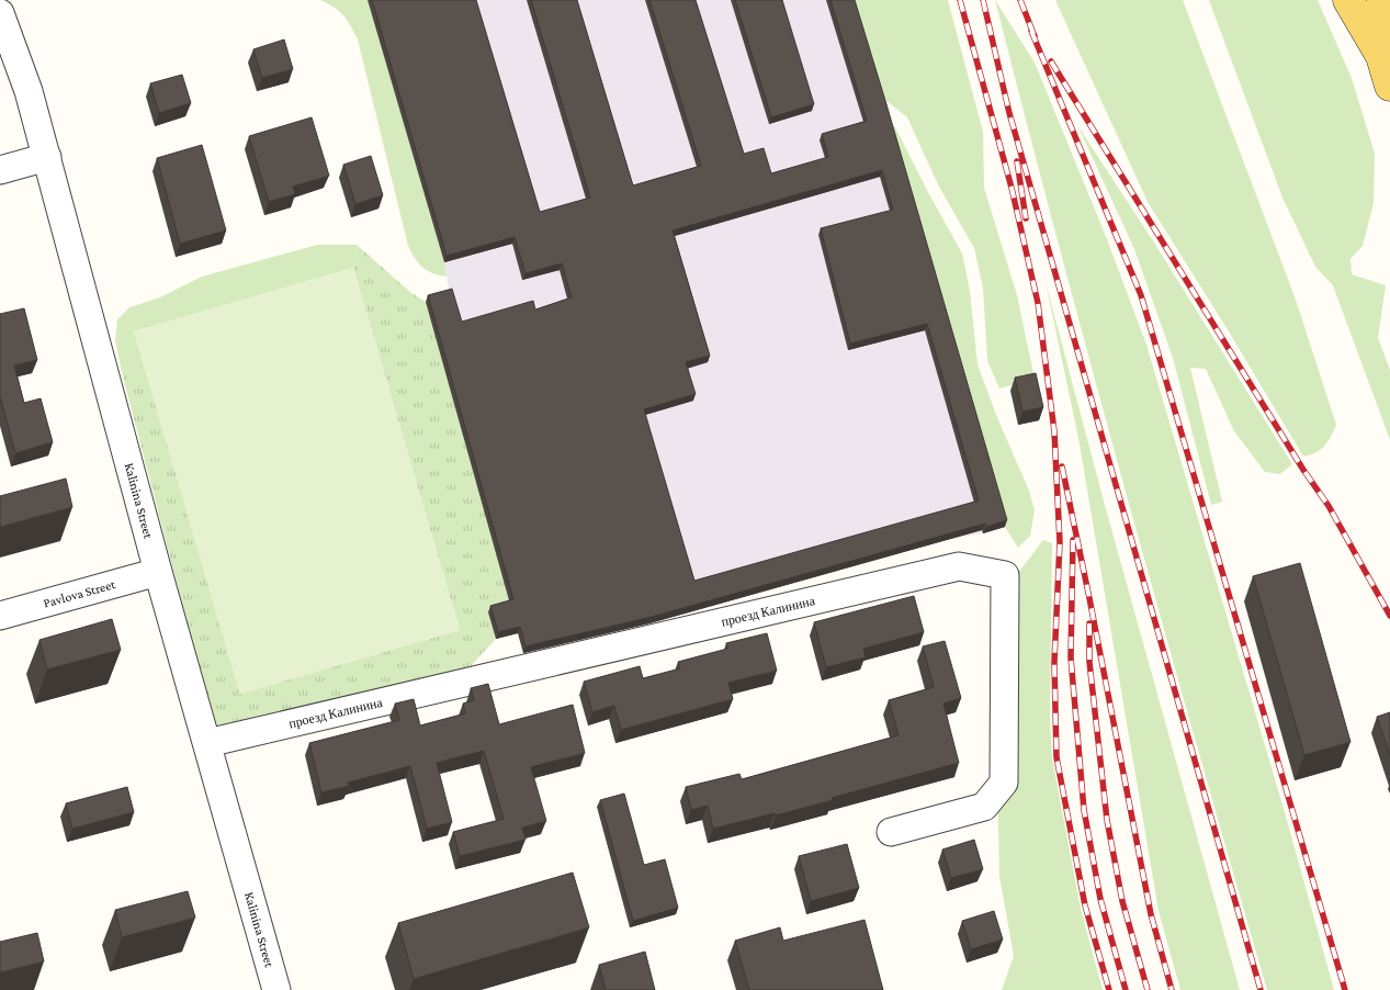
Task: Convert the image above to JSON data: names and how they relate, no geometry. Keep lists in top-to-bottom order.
{
  "streets": {
    "street": ["Kalinina Street", "Pavlova Street", "проезд Калинина"]
  },
  "crossings": [
    ["Kalinina Street", "Pavlova Street"],
    ["Kalinina Street", "проезд Калинина"]
  ]
}
